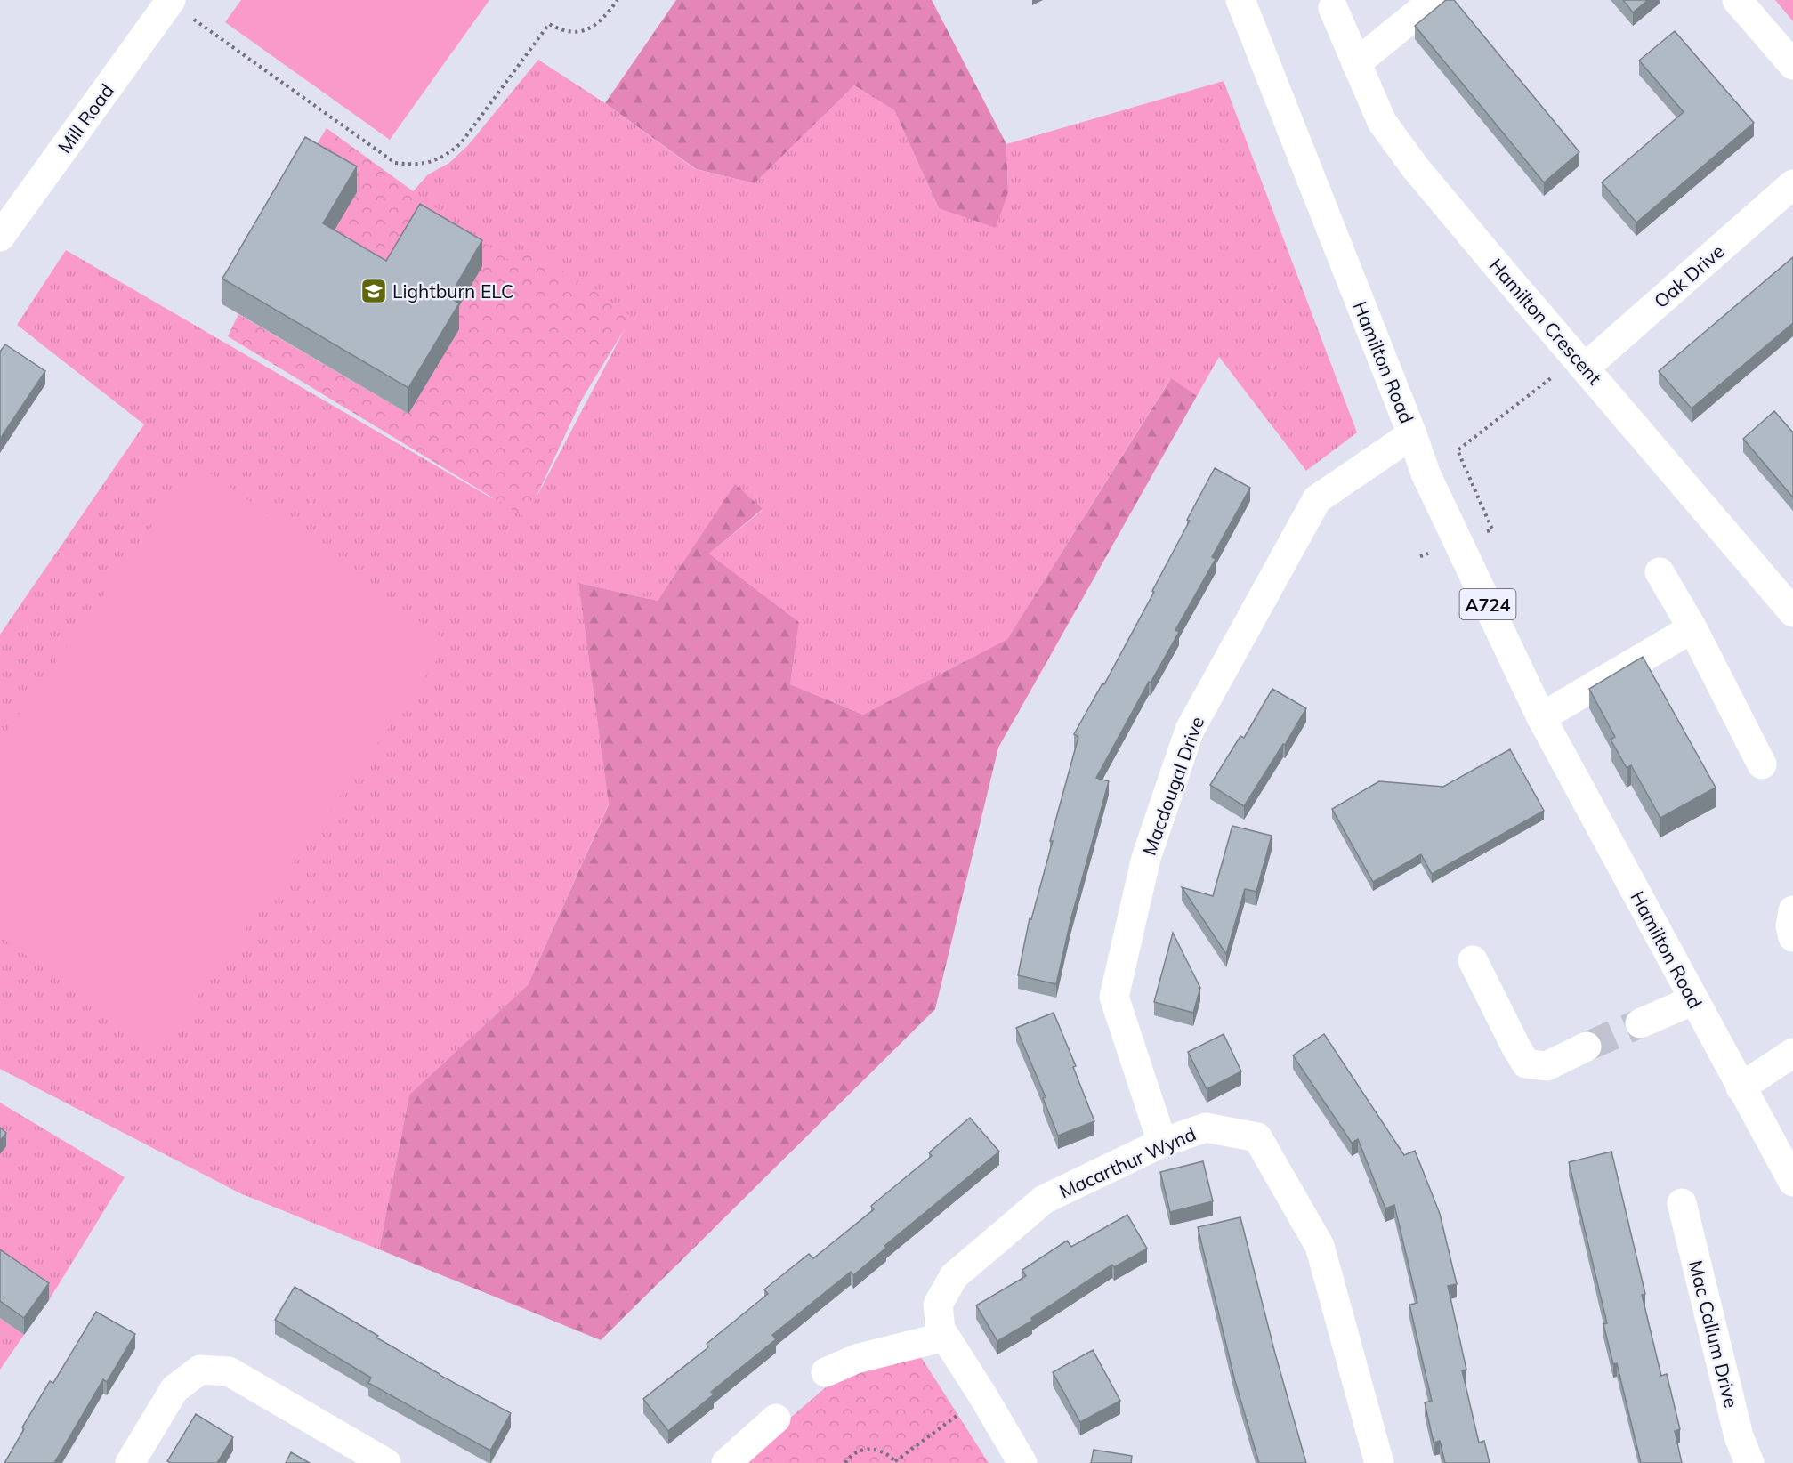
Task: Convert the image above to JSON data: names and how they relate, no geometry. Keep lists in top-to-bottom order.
{
  "streets": {
    "street": [
      "Mill Road",
      "Oak Drive",
      "Hamilton Crescent",
      "Hamilton Road",
      "A724",
      "Macdougal Drive",
      "Macarthur Wynd",
      "Mac Callum Drive"
    ]
  },
  "crossings": [
    ["Oak Drive", "Hamilton Crescent"],
    ["Hamilton Road", "Macdougal Drive"],
    ["Macdougal Drive", "Macarthur Wynd"]
  ],
  "places": {
    "school or university": ["Lightburn ELC"]
  }
}
